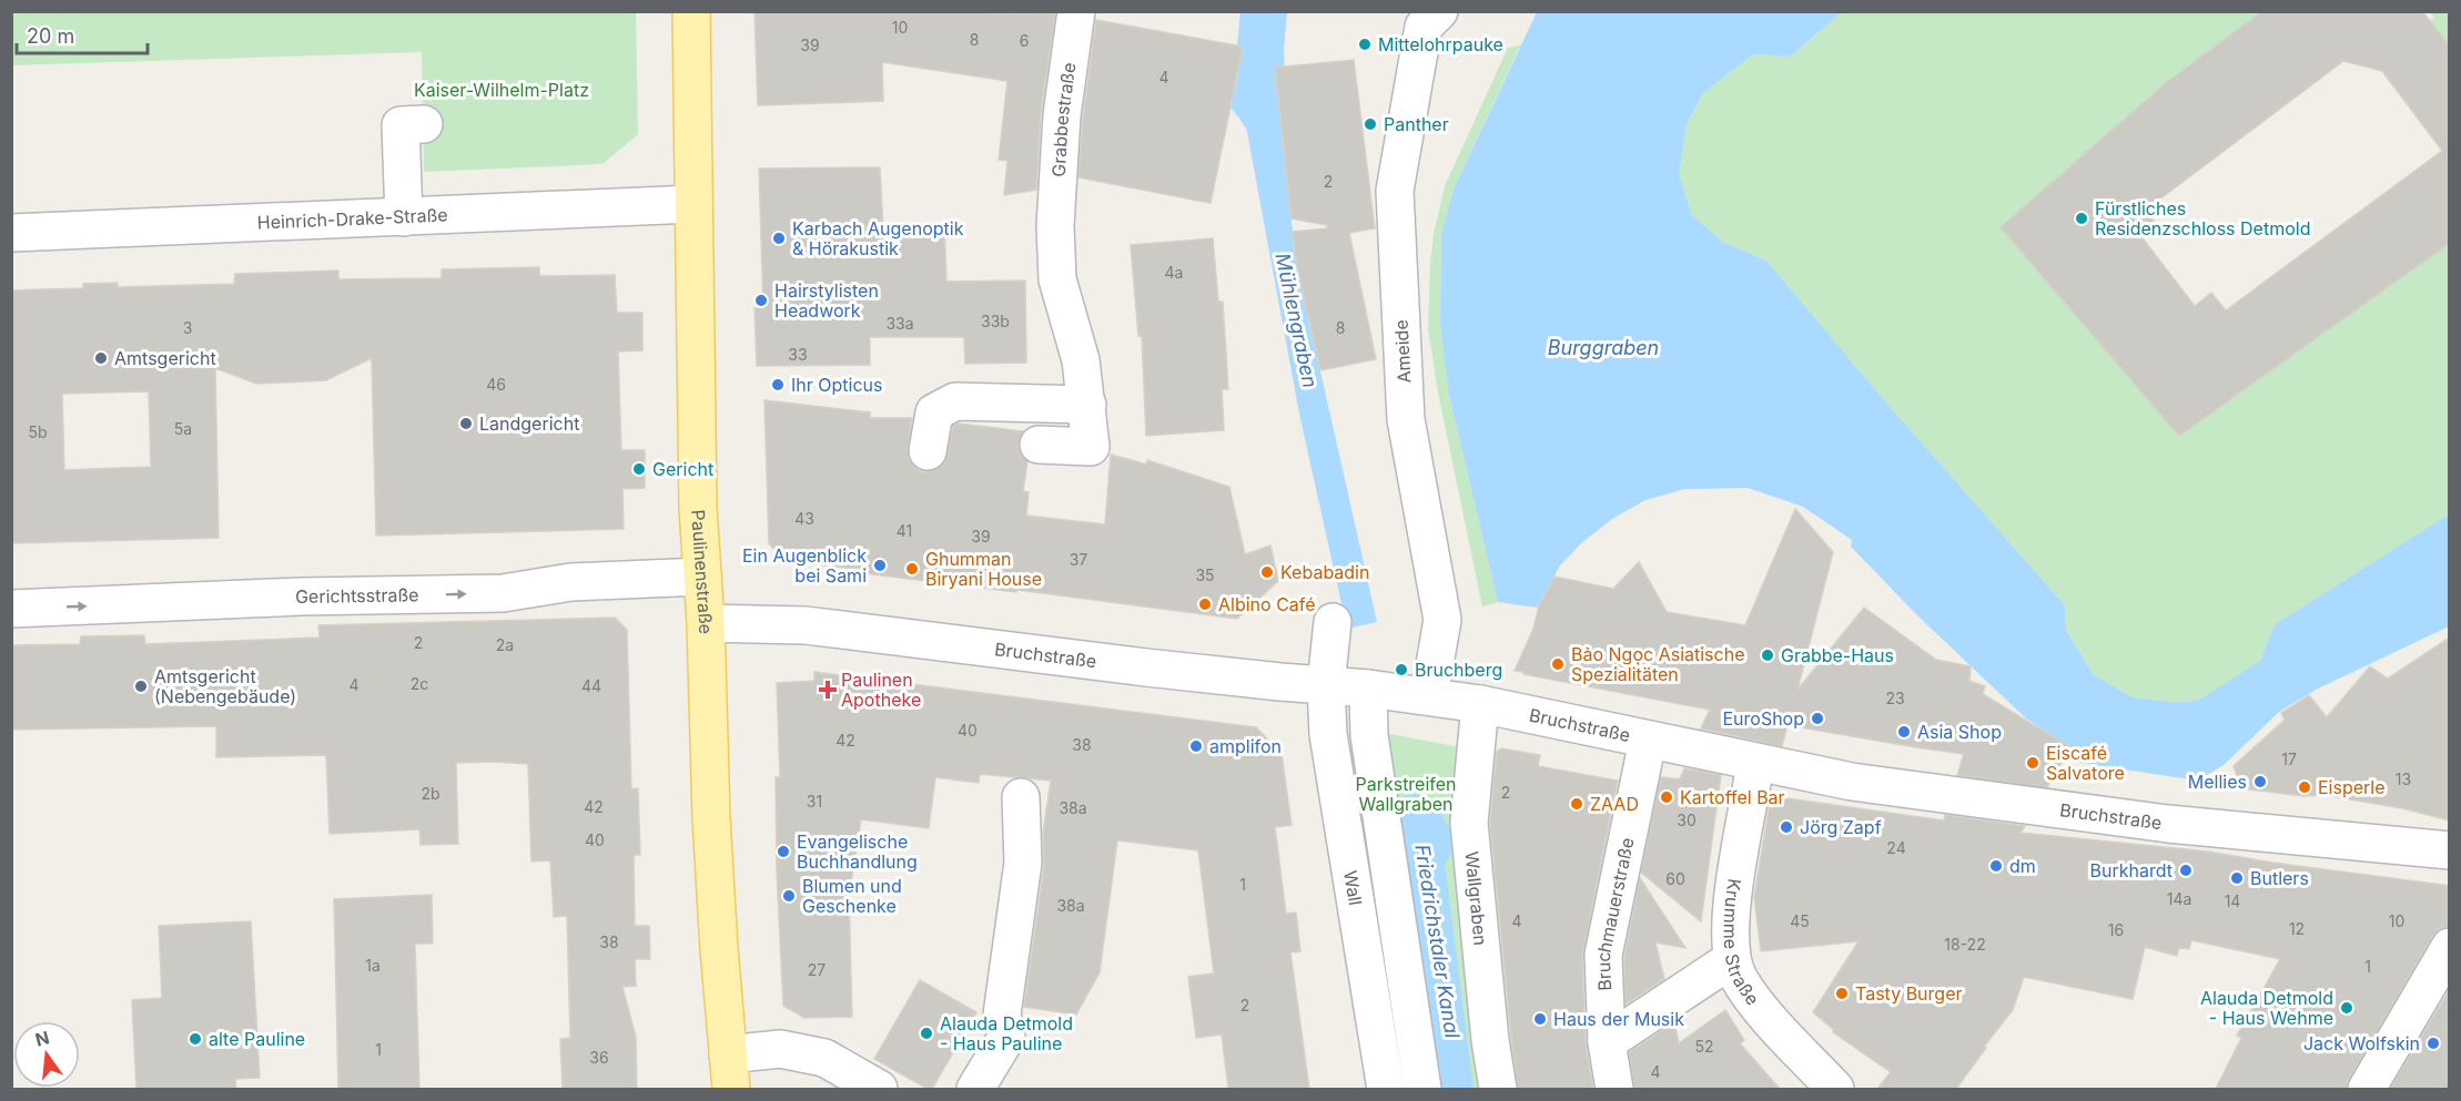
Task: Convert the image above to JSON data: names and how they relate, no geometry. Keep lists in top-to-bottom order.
{
  "streets": {
    "main road": ["Paulinenstraße"],
    "street": [
      "Grabbestraße",
      "Heinrich-Drake-Straße",
      "Ameide",
      "Gerichtsstraße",
      "Bruchstraße",
      "Wall",
      "Wallgraben",
      "Bruchmauerstraße",
      "Krumme Straße"
    ]
  },
  "crossings": [
    ["Heinrich-Drake-Straße", "Paulinenstraße"],
    ["Ameide", "Bruchstraße"],
    ["Paulinenstraße", "Gerichtsstraße"],
    ["Paulinenstraße", "Bruchstraße"],
    ["Bruchstraße", "Wall"],
    ["Bruchstraße", "Wallgraben"],
    ["Bruchstraße", "Bruchmauerstraße"],
    ["Bruchstraße", "Krumme Straße"]
  ],
  "one_way": ["Gerichtsstraße"],
  "water": ["Mühlengraben", "Burggraben", "Friedrichstaler Kanal"],
  "parks": ["Kaiser-Wilhelm-Platz", "Parkstreifen Wallgraben"],
  "places": {
    "other": [
      "Mittelohrpauke",
      "Panther",
      "Fürstliches Residenzschloss Detmold",
      "Karbach Augenoptik & Hörakustik",
      "Hairstylisten Headwork",
      "Amtsgericht",
      "Ihr Opticus",
      "Landgericht",
      "Gericht",
      "Ein Augenblick bei Sami",
      "Ghumman Biryani House",
      "Kebabadin",
      "Albino Café",
      "Grabbe-Haus",
      "Bảo Ngọc Asiatische Spezialitäten",
      "Bruchberg",
      "Amtsgericht (Nebengebäude)",
      "EuroShop",
      "Asia Shop",
      "amplifon",
      "Eiscafé Salvatore",
      "Mellies",
      "Eisperle",
      "Kartoffel Bar",
      "ZAAD",
      "Jörg Zapf",
      "Evangelische Buchhandlung",
      "dm",
      "Burkhardt",
      "Butlers",
      "Blumen und Geschenke",
      "Tasty Burger",
      "Alauda Detmold - Haus Wehme",
      "Haus der Musik",
      "Alauda Detmold - Haus Pauline",
      "alte Pauline",
      "Jack Wolfskin"
    ],
    "health": ["Paulinen Apotheke"]
  },
  "house_numbers": [
    "10",
    "8",
    "6",
    "39",
    "4",
    "2",
    "4a",
    "33b",
    "33a",
    "3",
    "8",
    "33",
    "46",
    "5a",
    "5b",
    "43",
    "41",
    "39",
    "37",
    "35",
    "2",
    "2a",
    "2c",
    "4",
    "44",
    "23",
    "40",
    "42",
    "38",
    "17",
    "13",
    "2",
    "2b",
    "31",
    "42",
    "38a",
    "30",
    "40",
    "24",
    "60",
    "1",
    "14a",
    "14",
    "38a",
    "4",
    "45",
    "10",
    "12",
    "16",
    "38",
    "18-22",
    "1a",
    "1",
    "27",
    "2",
    "52",
    "1",
    "36",
    "4"
  ],
  "scale_bar": "20 m",
  "north": "top"
}
